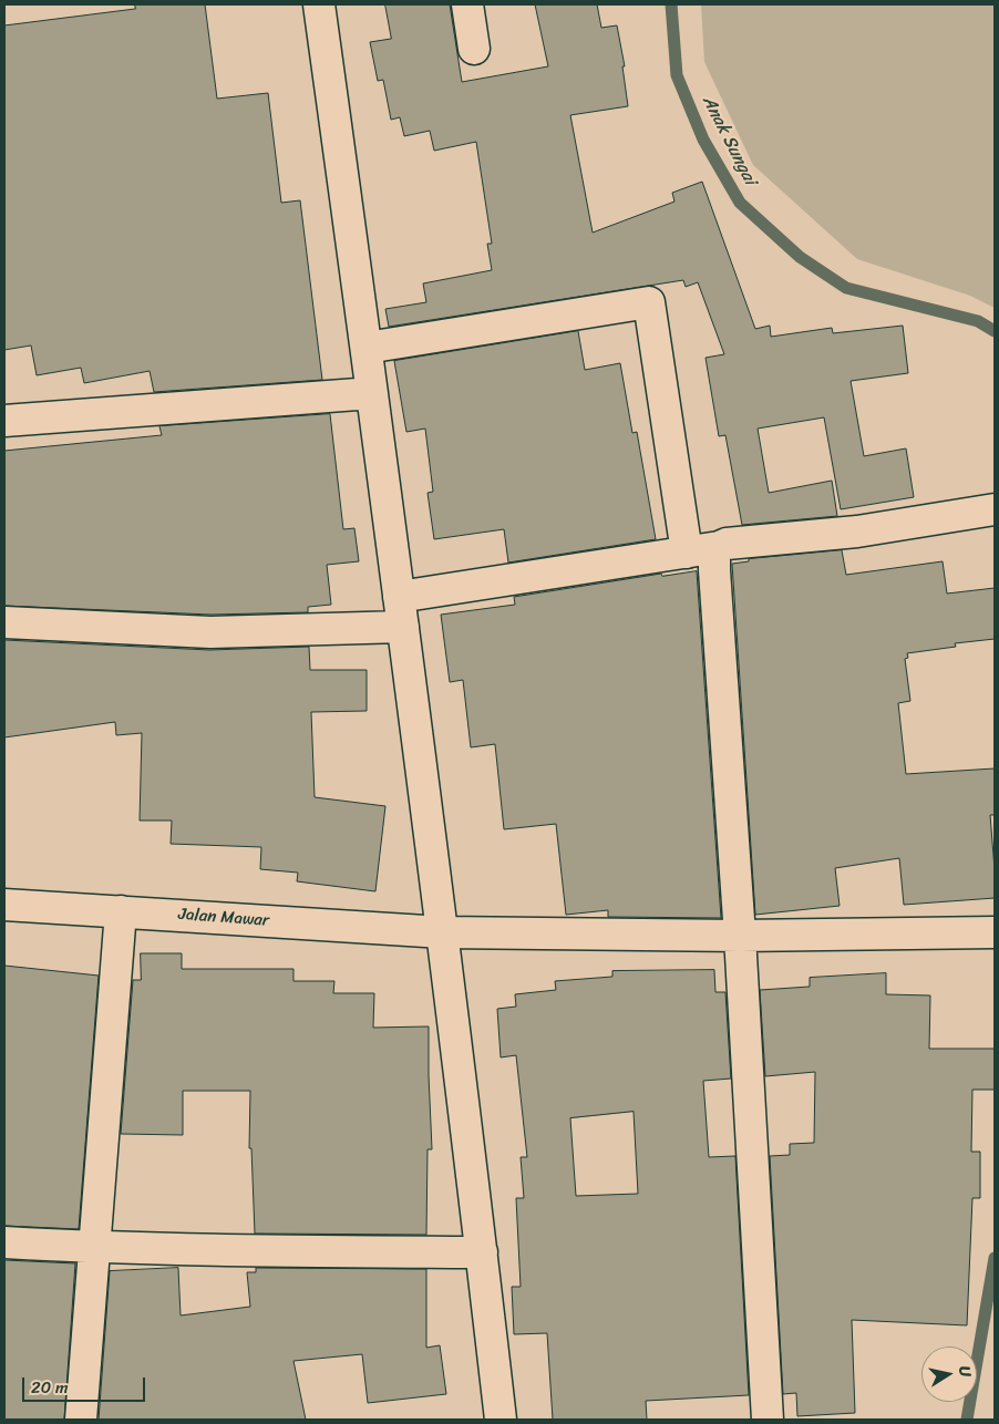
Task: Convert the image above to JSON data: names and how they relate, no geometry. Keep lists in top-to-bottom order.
{
  "streets": {
    "street": ["Jalan Mawar"]
  },
  "water": ["Anak Sungai"],
  "scale_bar": "20 m",
  "north": "right"
}
